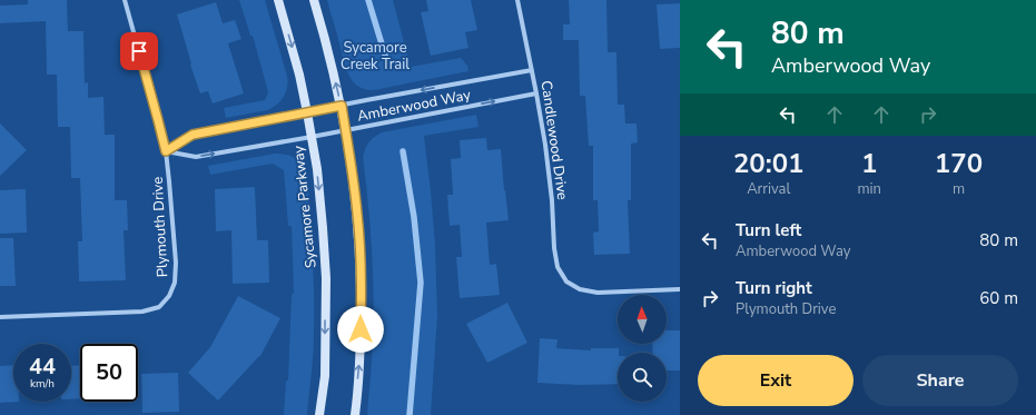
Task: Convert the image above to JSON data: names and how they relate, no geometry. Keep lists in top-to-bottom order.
{
  "streets": {
    "main road": ["Sycamore Parkway"],
    "street": ["Amberwood Way", "Candlewood Drive", "Plymouth Drive"]
  },
  "crossings": [
    ["Amberwood Way", "Candlewood Drive"],
    ["Amberwood Way", "Sycamore Parkway"],
    ["Amberwood Way", "Plymouth Drive"]
  ],
  "parks": ["Sycamore Creek Trail"],
  "north": "top",
  "page": {
    "turn": ["80 m", "Amberwood Way"],
    "eta": [
      "20:01",
      "Arrival",
      "1",
      "min",
      "170",
      "m"
    ],
    "list": [
      {
        "name": "Turn left",
        "note": "Amberwood Way",
        "value": "80 m"
      },
      {
        "name": "Turn right",
        "note": "Plymouth Drive",
        "value": "60 m"
      }
    ],
    "speed": "44 km/h",
    "limit": "50",
    "buttons": ["Exit", "Share"]
  }
}
